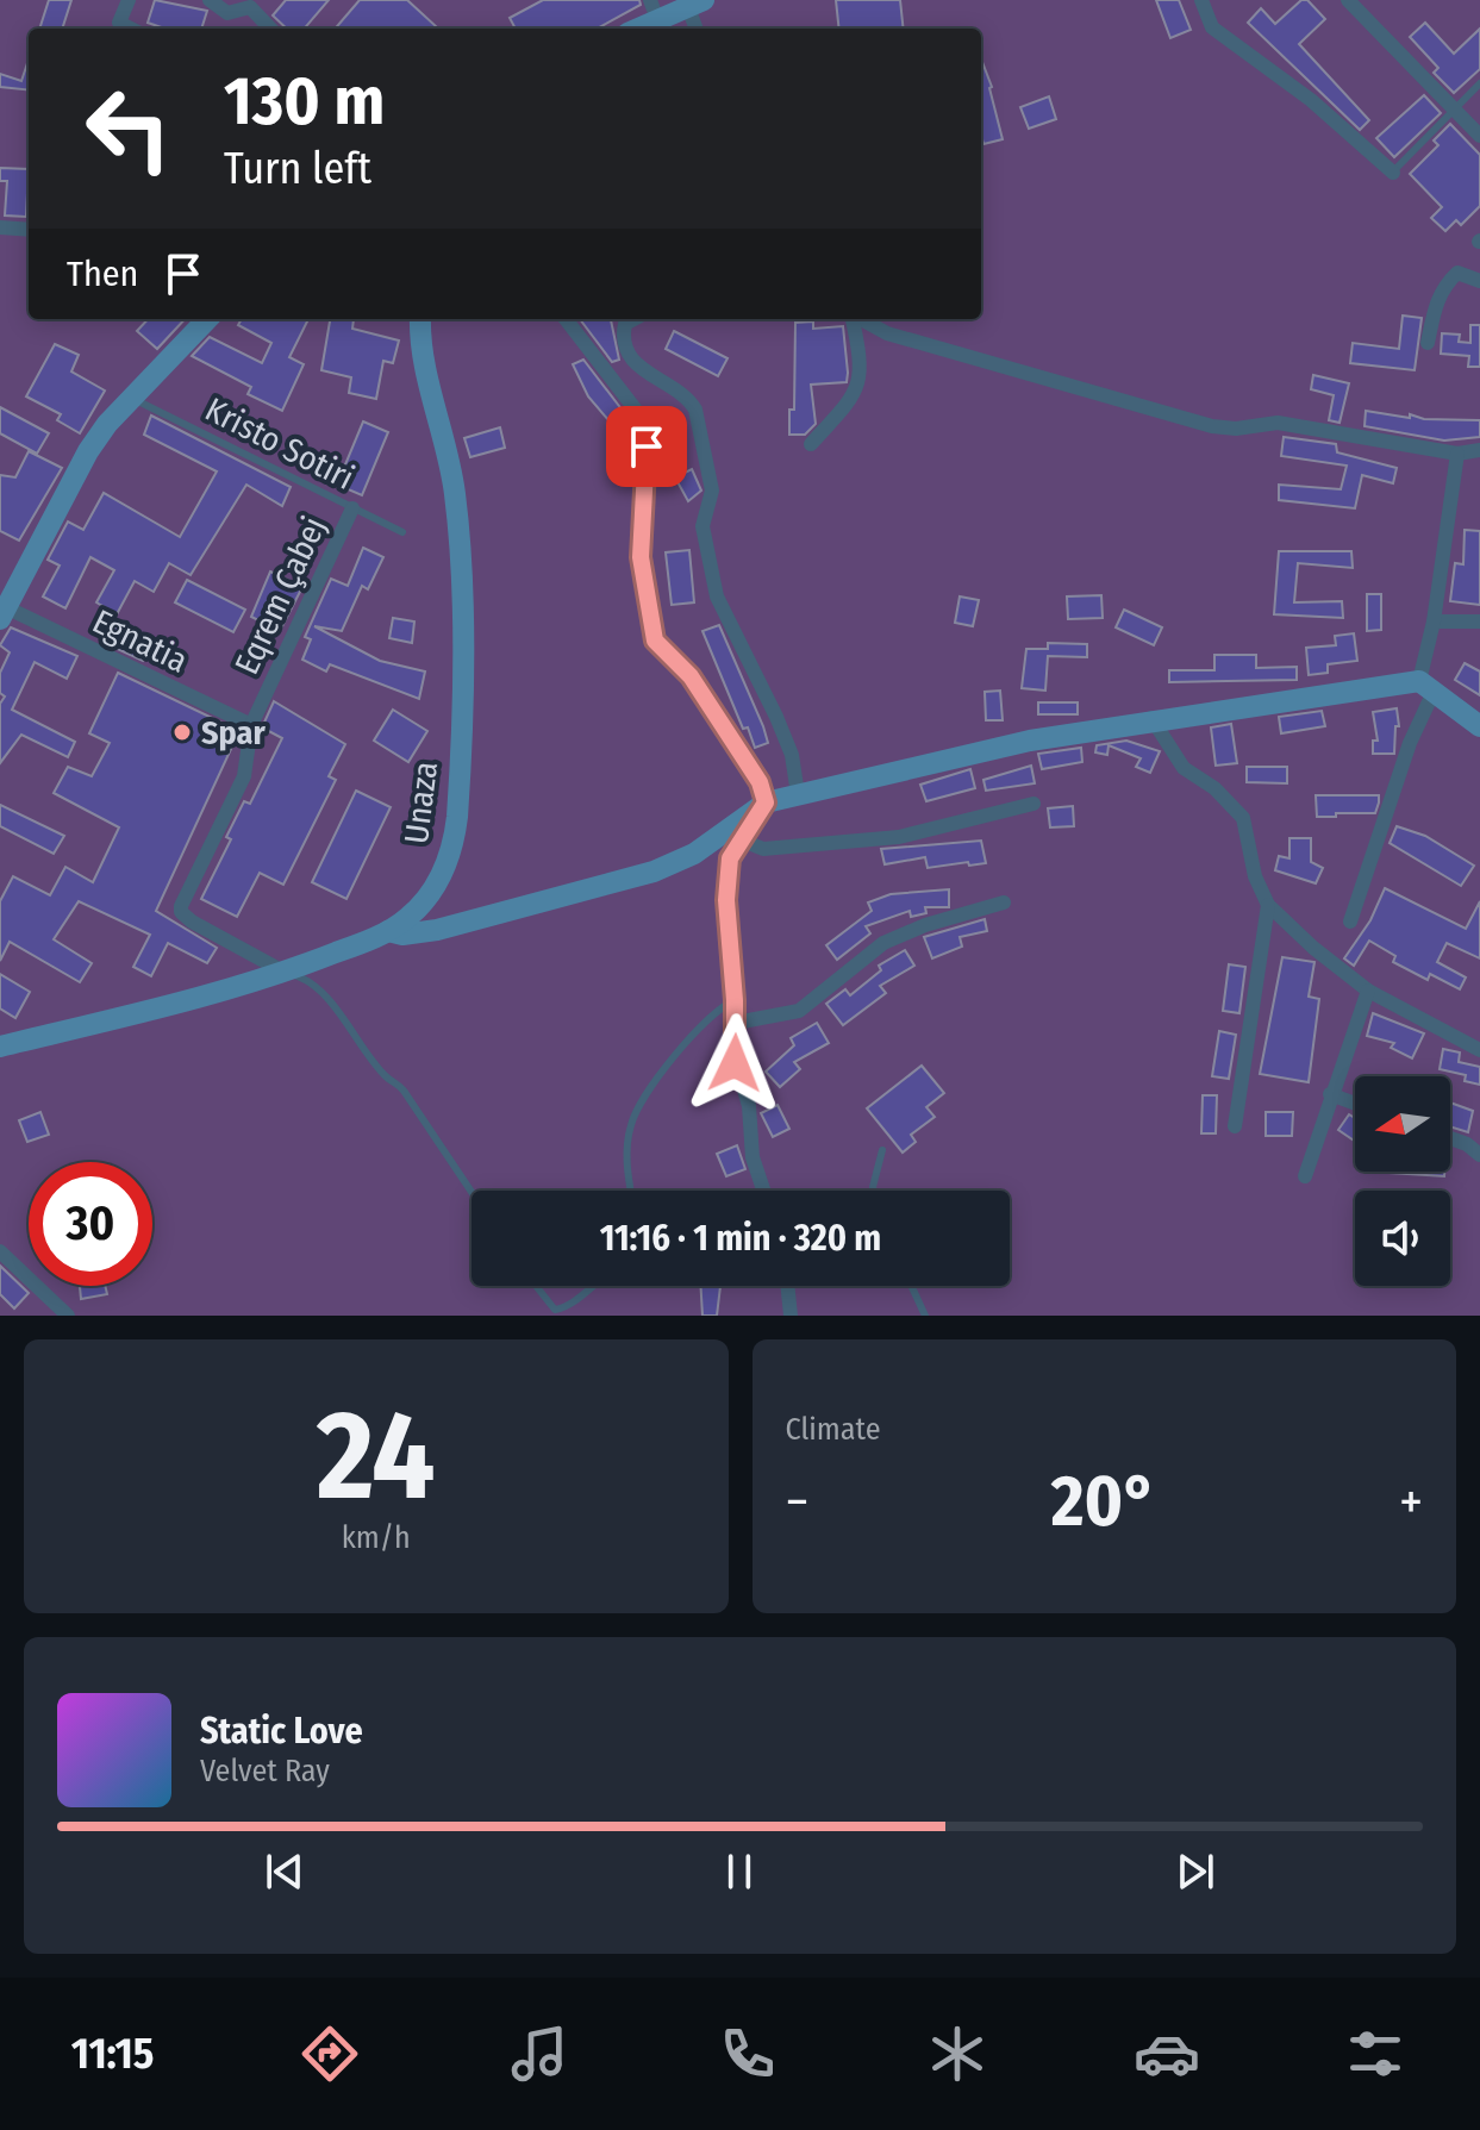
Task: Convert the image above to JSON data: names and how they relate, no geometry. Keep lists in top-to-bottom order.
{
  "streets": {
    "main road": ["Unaza"],
    "street": ["Eqrem Çabej", "Egnatia"],
    "lane": ["Kristo Sotiri"]
  },
  "crossings": [
    ["Kristo Sotiri", "Eqrem Çabej"],
    ["Eqrem Çabej", "Egnatia"],
    ["Eqrem Çabej", "Unaza"]
  ],
  "places": ["Spar"],
  "north": "left",
  "page": {
    "turn": ["130 m", "Turn left"],
    "then": "Then",
    "limit": "30",
    "trip": "11:16 · 1 min · 320 m",
    "tile": [
      ["24", "km/h"],
      "Climate"
    ],
    "heat": ["−", "20°", "+"],
    "song": ["Static Love", "Velvet Ray"],
    "tabs": "11:15"
  }
}
